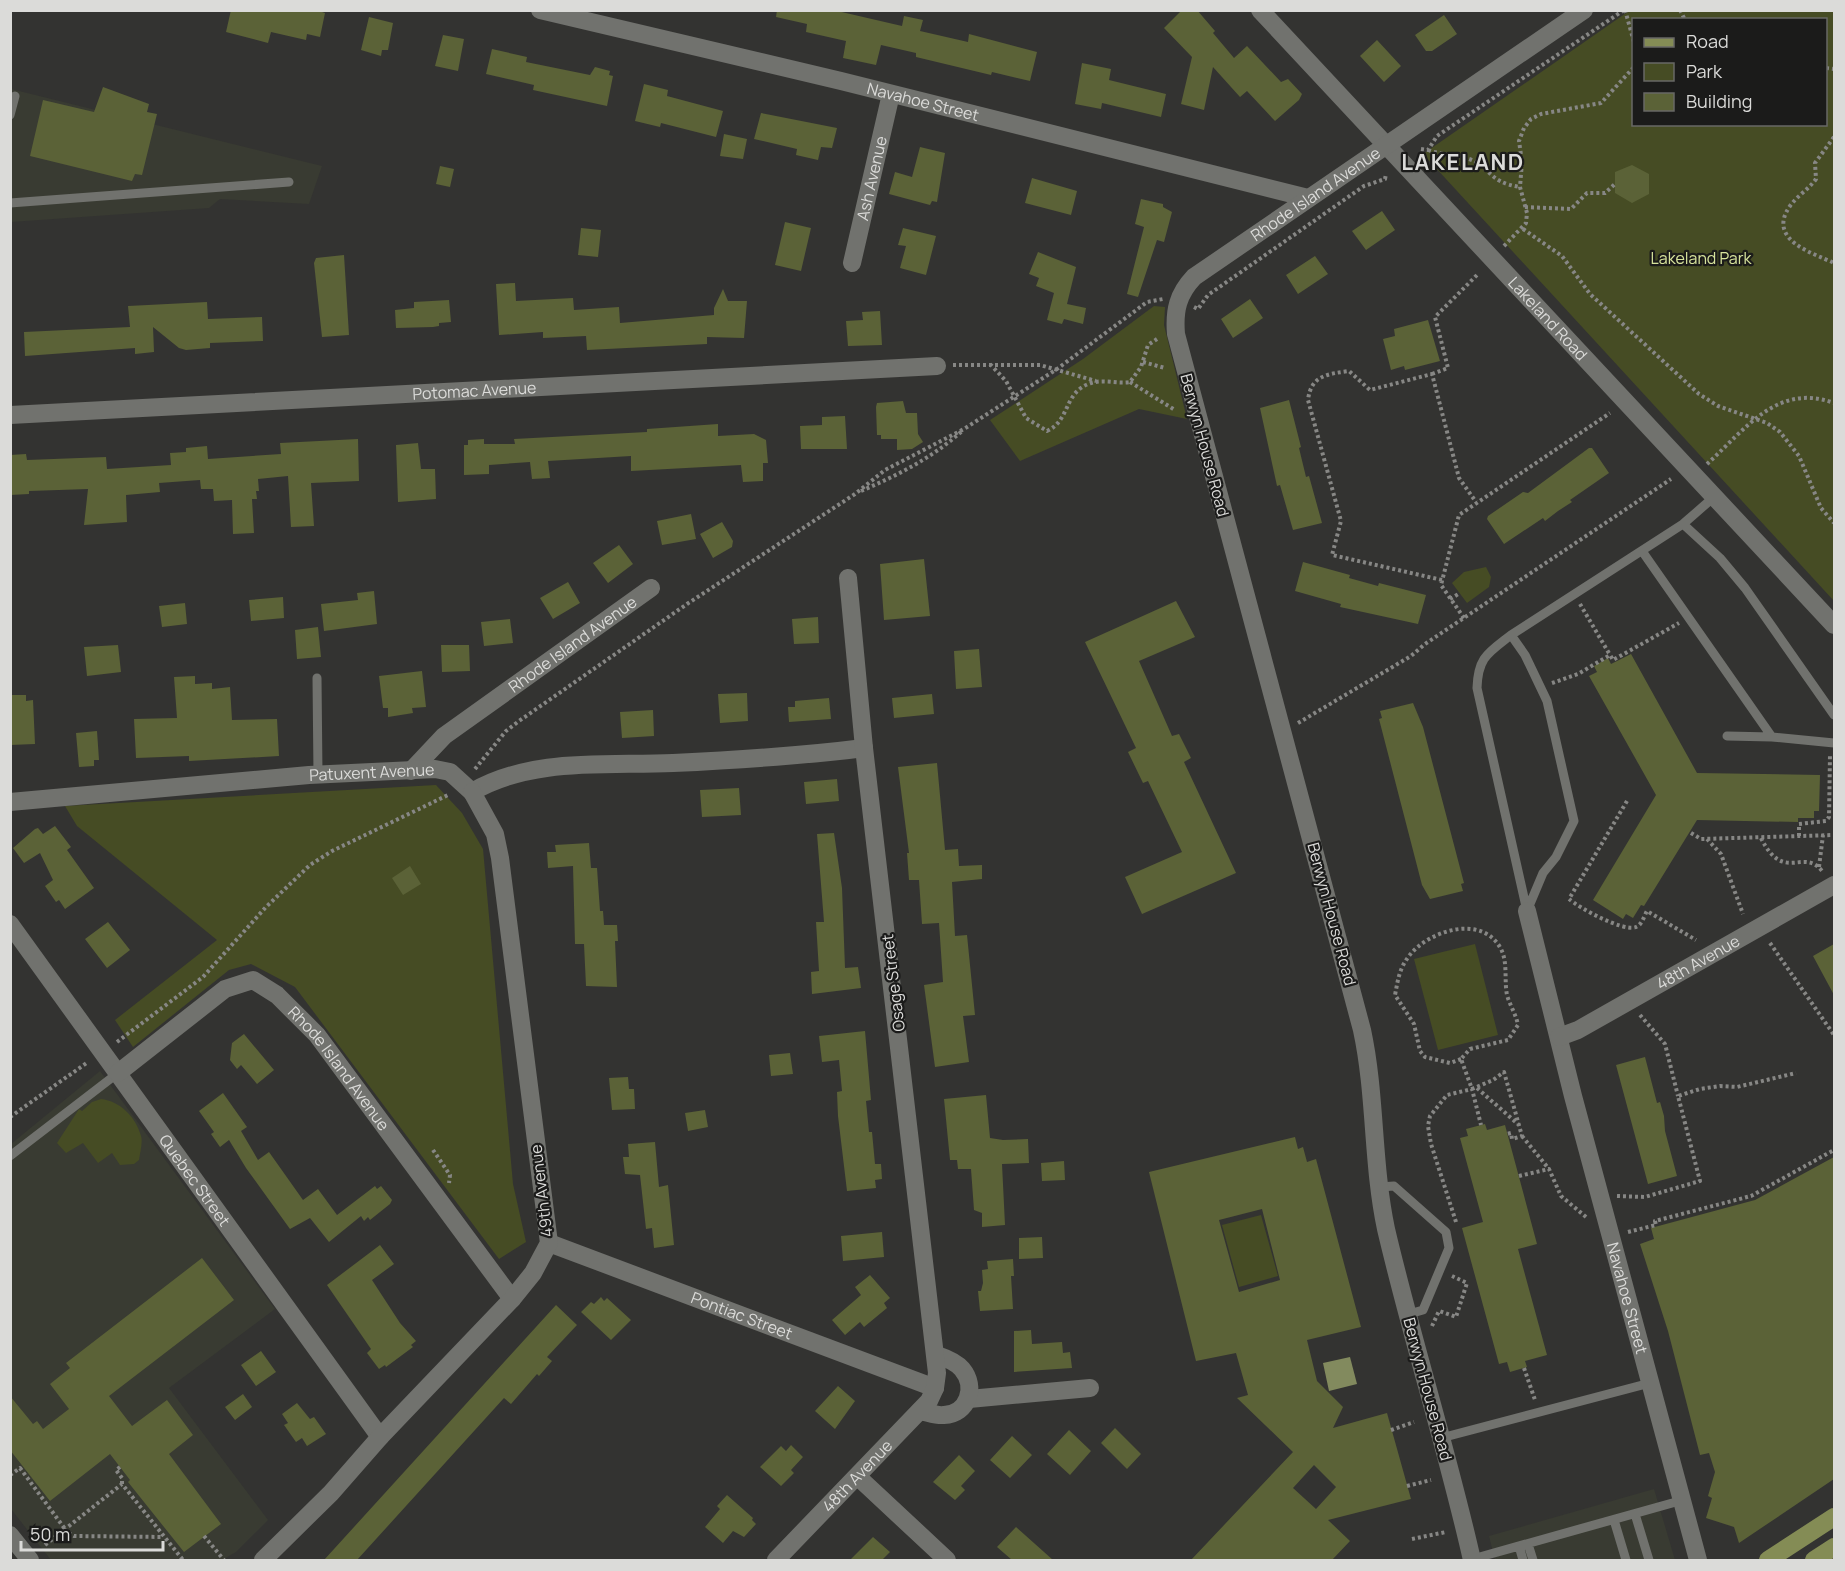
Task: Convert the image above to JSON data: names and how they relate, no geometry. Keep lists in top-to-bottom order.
{
  "streets": {
    "street": [
      "Navahoe Street",
      "Ash Avenue",
      "Rhode Island Avenue",
      "Lakeland Road",
      "Potomac Avenue",
      "Berwyn House Road",
      "Patuxent Avenue",
      "48th Avenue",
      "Osage Street",
      "Quebec Street",
      "49th Avenue",
      "Pontiac Street"
    ]
  },
  "crossings": [
    ["Navahoe Street", "Ash Avenue"],
    ["Navahoe Street", "Rhode Island Avenue"],
    ["Navahoe Street", "48th Avenue"],
    ["Rhode Island Avenue", "Lakeland Road"],
    ["Rhode Island Avenue", "Berwyn House Road"],
    ["Rhode Island Avenue", "Patuxent Avenue"],
    ["Rhode Island Avenue", "Quebec Street"],
    ["Rhode Island Avenue", "49th Avenue"],
    ["Patuxent Avenue", "49th Avenue"],
    ["48th Avenue", "Osage Street"],
    ["48th Avenue", "Pontiac Street"],
    ["Osage Street", "Pontiac Street"],
    ["Quebec Street", "49th Avenue"],
    ["49th Avenue", "Pontiac Street"]
  ],
  "districts": ["LAKELAND"],
  "parks": ["Lakeland Park"],
  "legend": ["Road", "Park", "Building"],
  "scale_bar": "50 m"
}
